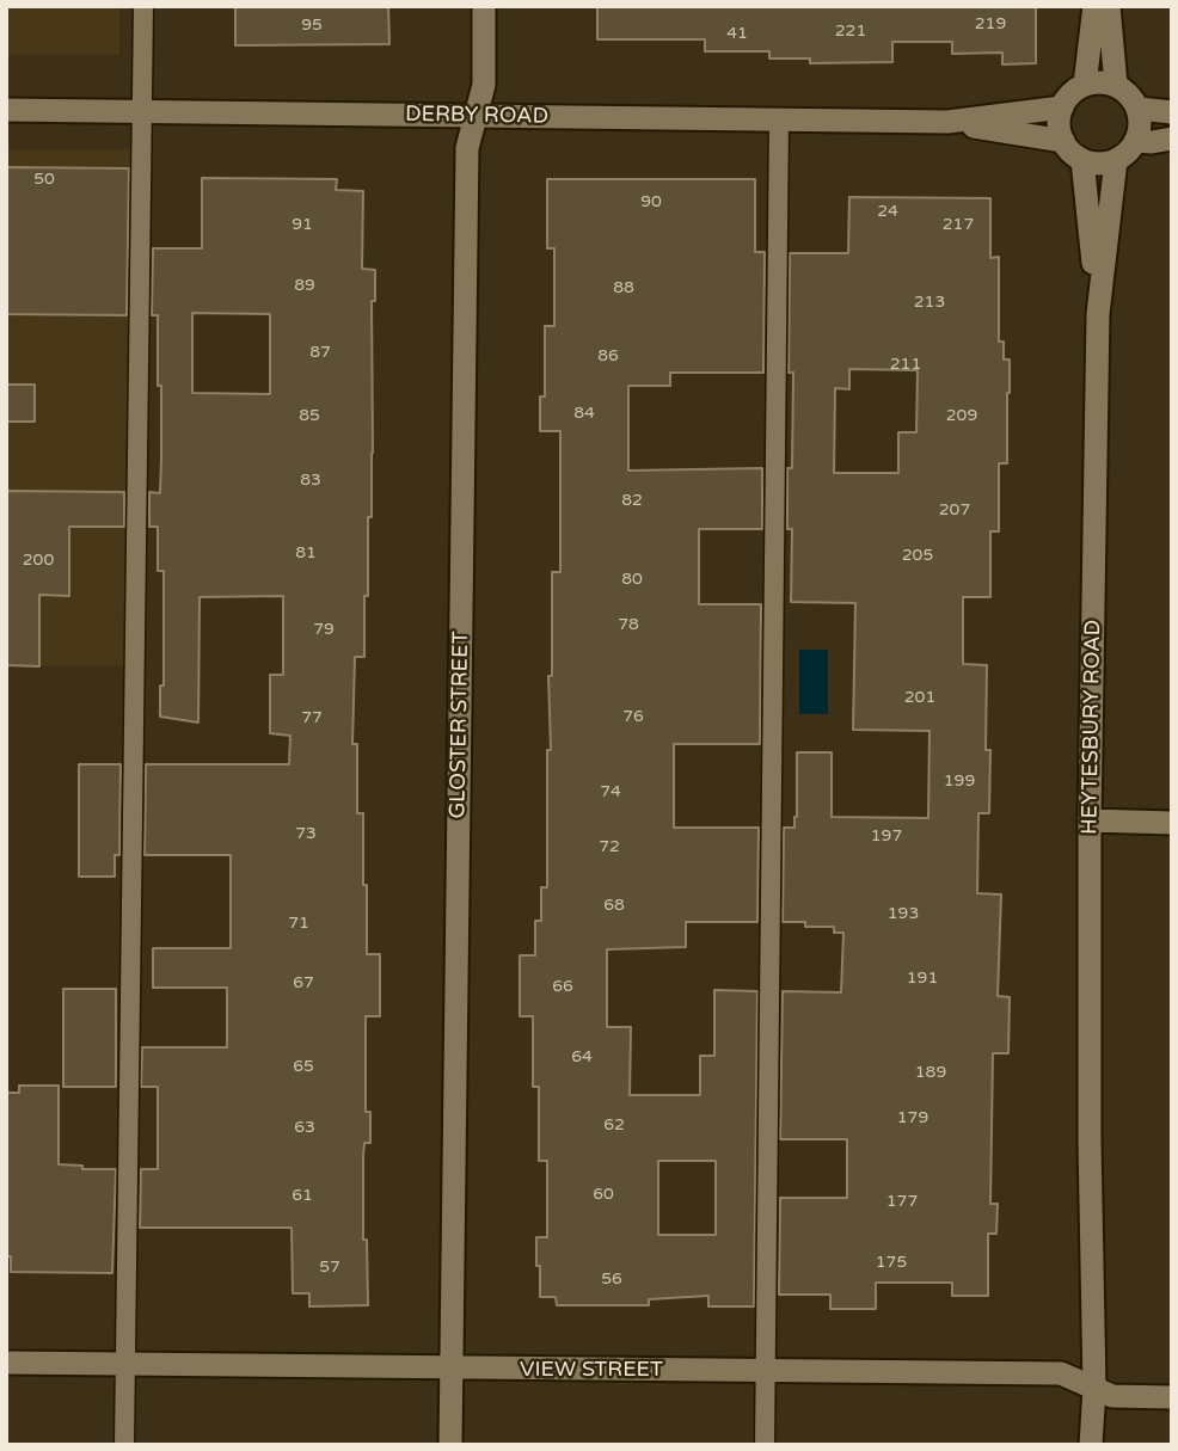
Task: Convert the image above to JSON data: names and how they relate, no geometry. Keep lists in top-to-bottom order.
{
  "streets": {
    "street": [
      "DERBY ROAD",
      "GLOSTER STREET",
      "HEYTESBURY ROAD",
      "VIEW STREET"
    ]
  },
  "crossings": [
    ["DERBY ROAD", "GLOSTER STREET"],
    ["DERBY ROAD", "HEYTESBURY ROAD"],
    ["GLOSTER STREET", "VIEW STREET"],
    ["HEYTESBURY ROAD", "VIEW STREET"]
  ],
  "house_numbers": [
    "219",
    "95",
    "221",
    "41",
    "50",
    "90",
    "24",
    "91",
    "217",
    "89",
    "88",
    "213",
    "87",
    "86",
    "211",
    "84",
    "85",
    "209",
    "83",
    "82",
    "207",
    "81",
    "205",
    "200",
    "80",
    "78",
    "79",
    "201",
    "76",
    "77",
    "199",
    "74",
    "73",
    "197",
    "72",
    "68",
    "193",
    "71",
    "191",
    "67",
    "66",
    "64",
    "65",
    "189",
    "179",
    "62",
    "63",
    "60",
    "61",
    "177",
    "175",
    "57",
    "56"
  ]
}
